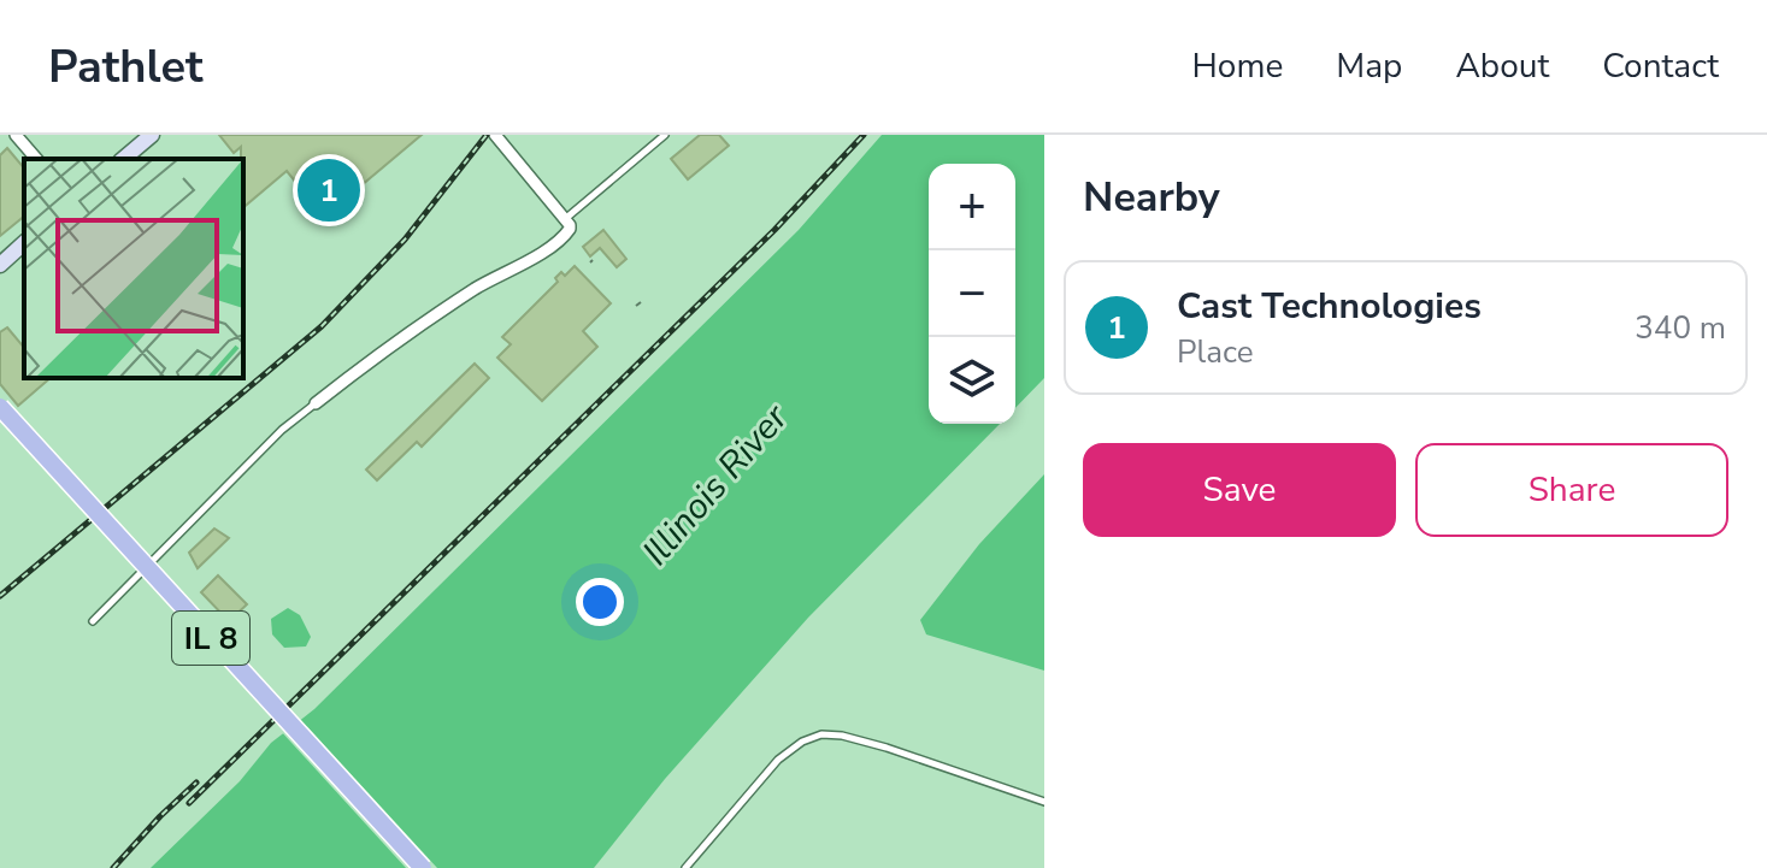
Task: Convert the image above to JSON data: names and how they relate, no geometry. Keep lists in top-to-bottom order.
{
  "streets": {
    "main road": ["IL 8"]
  },
  "water": ["Illinois River"],
  "page": {
    "header": "Pathlet",
    "nav": [
      "Home",
      "Map",
      "About",
      "Contact"
    ],
    "heading": "Nearby",
    "pins": "1",
    "map_buttons": ["+", "−"],
    "list": [
      {
        "mark": "1",
        "name": "Cast Technologies",
        "note": "Place",
        "value": "340 m"
      }
    ],
    "buttons": ["Save", "Share"]
  }
}
